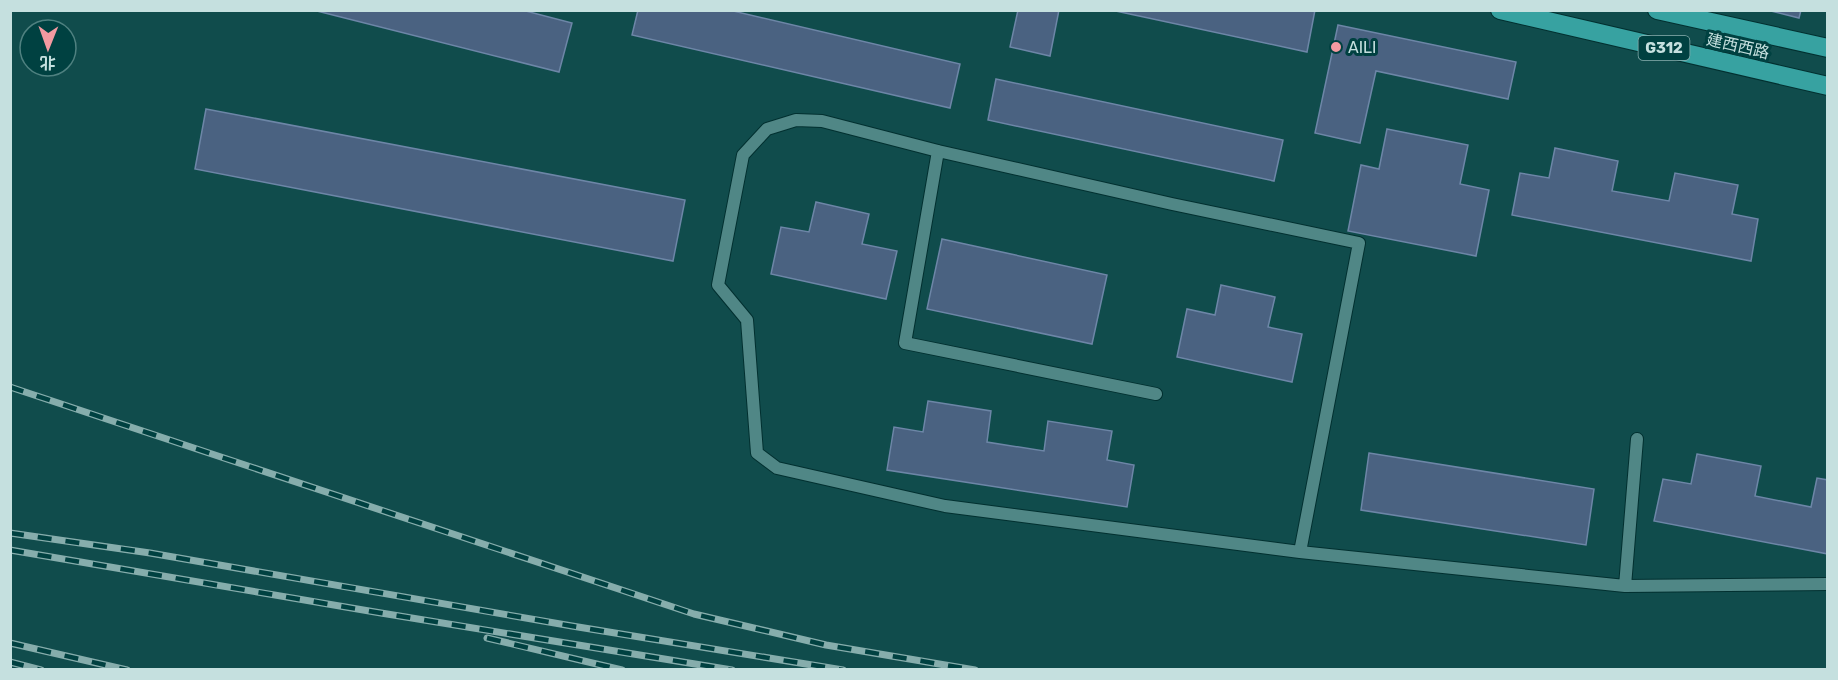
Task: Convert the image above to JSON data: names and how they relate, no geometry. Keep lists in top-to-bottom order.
{
  "streets": {
    "highway": ["建西西路", "G312"]
  },
  "places": ["AILI"],
  "north": "bottom"
}
